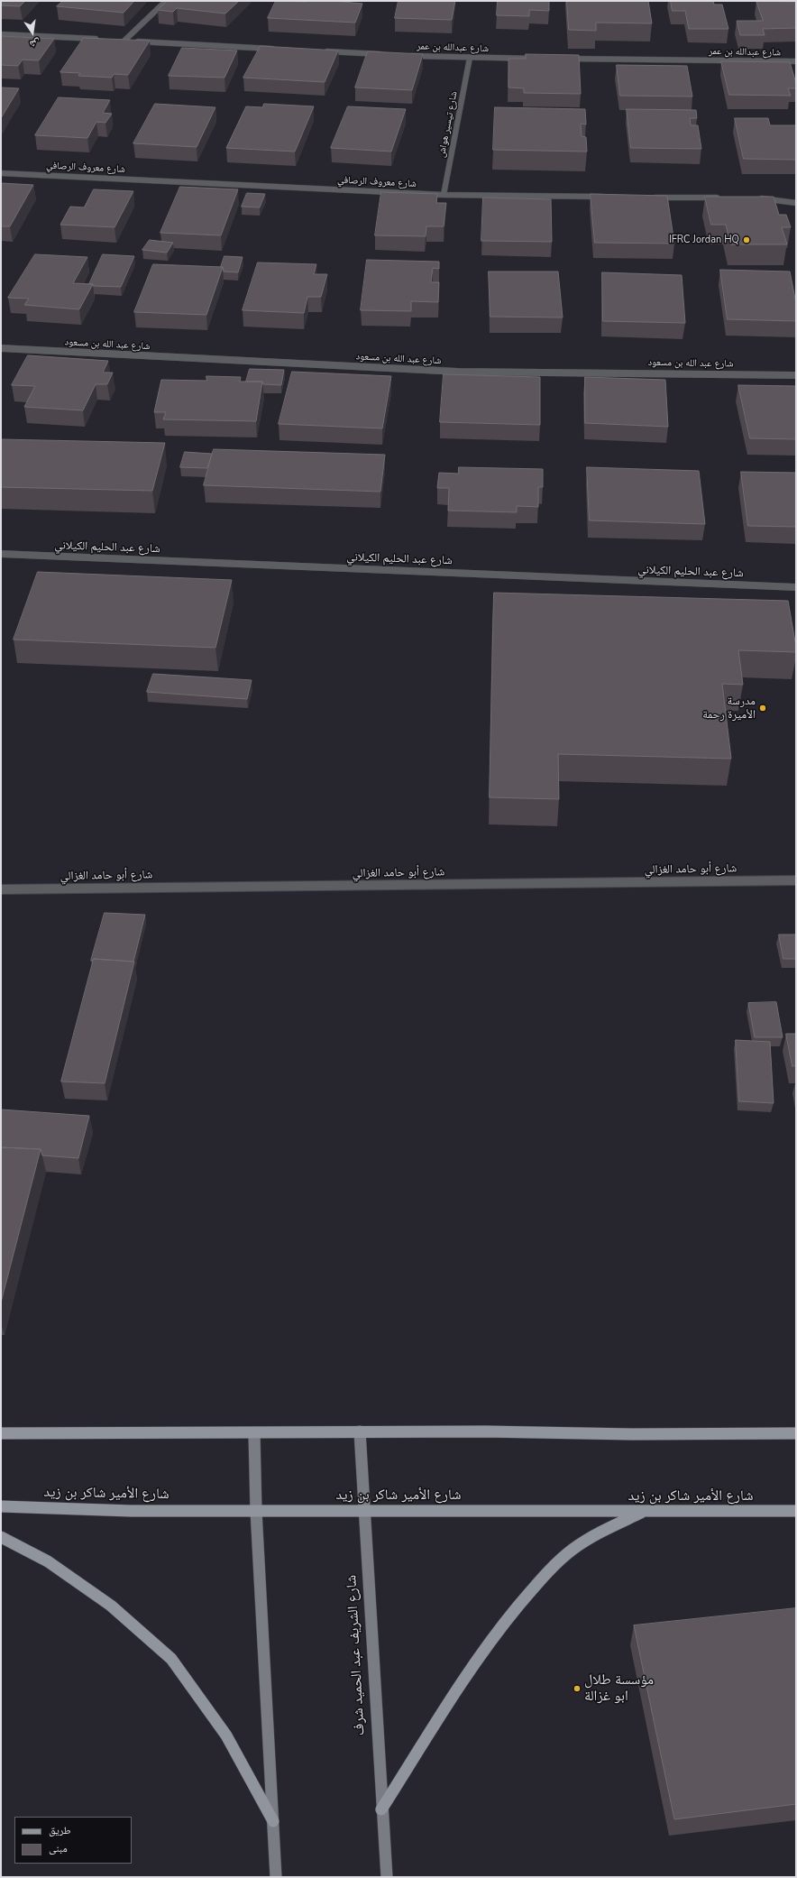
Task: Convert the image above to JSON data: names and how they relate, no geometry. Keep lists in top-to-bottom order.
{
  "streets": {
    "main road": ["شارع الأمير شاكر بن زيد"],
    "street": [
      "شارع عبدالله بن عمر",
      "شارع تيسير هواش",
      "شارع معروف الرصافي",
      "شارع عبد الله بن مسعود",
      "شارع عبد الحليم الكيلاني",
      "شارع أبو حامد الغزالي",
      "شارع الشريف عبد الحميد شرف"
    ]
  },
  "crossings": [
    ["شارع عبدالله بن عمر", "شارع تيسير هواش"],
    ["شارع تيسير هواش", "شارع معروف الرصافي"],
    ["شارع الأمير شاكر بن زيد", "شارع الشريف عبد الحميد شرف"]
  ],
  "places": ["IFRC Jordan HQ", "مدرسة الأميرة رحمة", "مؤسسة طلال ابو غزالة"],
  "legend": ["طريق", "مبنى"],
  "north": "bottom"
}
